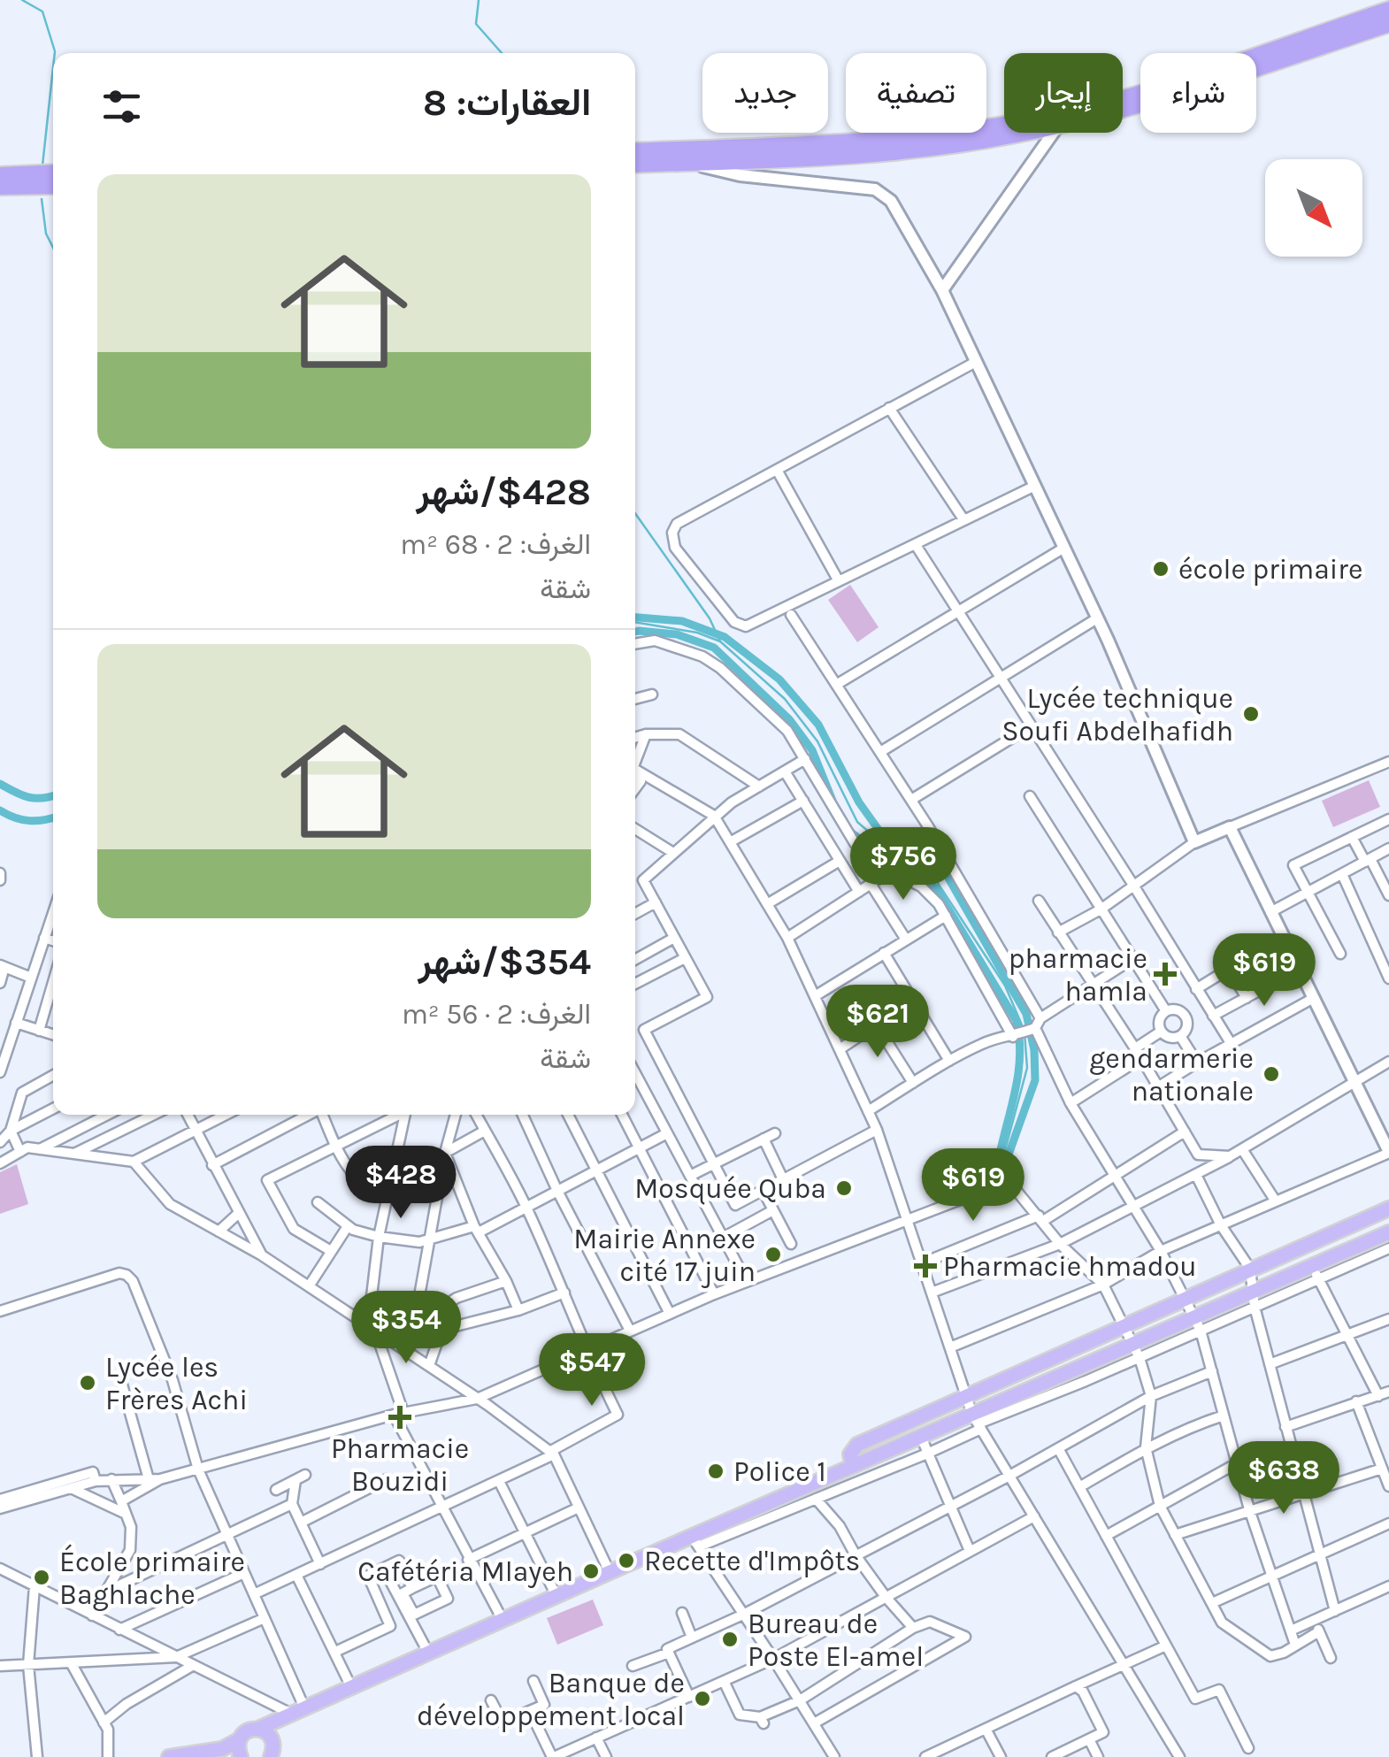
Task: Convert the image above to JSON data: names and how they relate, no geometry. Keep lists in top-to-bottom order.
{
  "places": {
    "other": [
      "école primaire",
      "Lycée technique Soufi Abdelhafidh",
      "gendarmerie nationale",
      "Mosquée Quba",
      "Mairie Annexe cité 17 juin",
      "Lycée les Frères Achi",
      "Police 1",
      "Recette d'Impôts",
      "Cafétéria Mlayeh",
      "École primaire Baghlache",
      "Bureau de Poste El-amel",
      "Banque de développement local"
    ],
    "health": ["pharmacie hamla", "Pharmacie hmadou", "Pharmacie Bouzidi"]
  },
  "north": "bottom right",
  "page": {
    "chip": [
      "شراء",
      "إيجار",
      "تصفية",
      "جديد"
    ],
    "heading": "العقارات: 8",
    "list": [
      {
        "name": "$428/شهر",
        "note": "الغرف: 2 · 68 m² · شقة"
      },
      {
        "name": "$354/شهر",
        "note": "الغرف: 2 · 56 m² · شقة"
      }
    ],
    "price": [
      "$756",
      "$619",
      "$621",
      "$428",
      "$619",
      "$354",
      "$547",
      "$638"
    ]
  }
}
